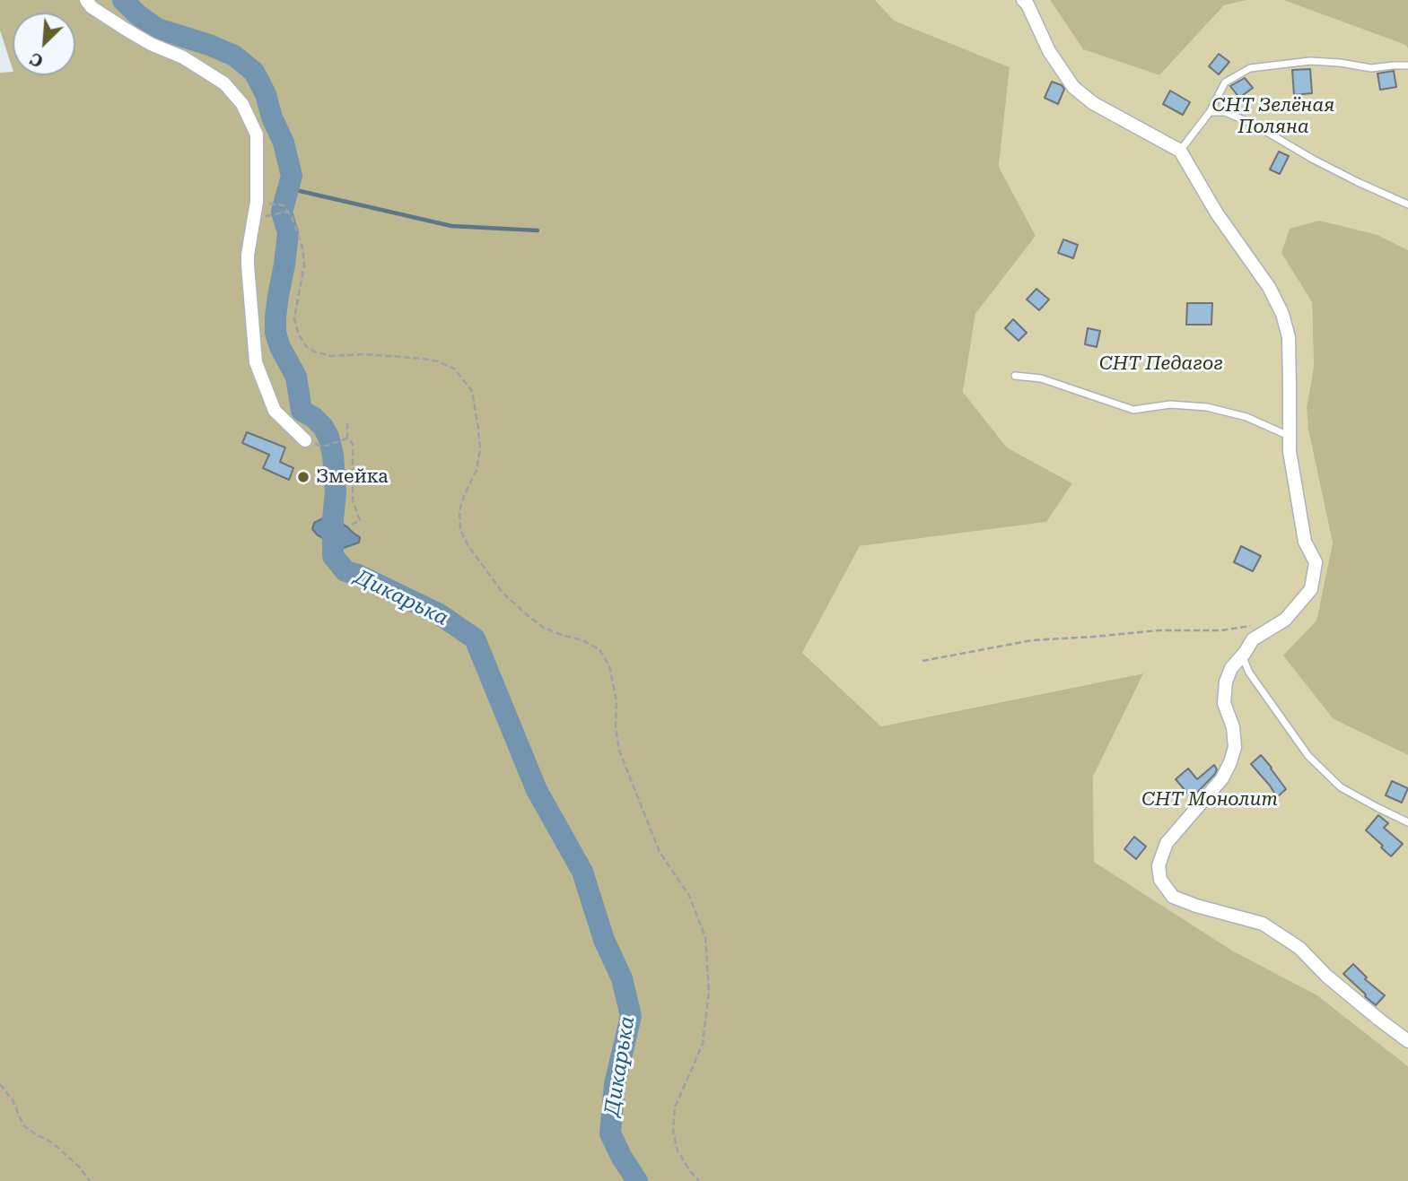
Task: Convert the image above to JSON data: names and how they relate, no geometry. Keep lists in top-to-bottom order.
{
  "water": ["Дикарька"],
  "parks": ["СНТ Зелёная Поляна", "СНТ Педагог", "СНТ Монолит"],
  "places": ["Змейка"],
  "north": "bottom left"
}
